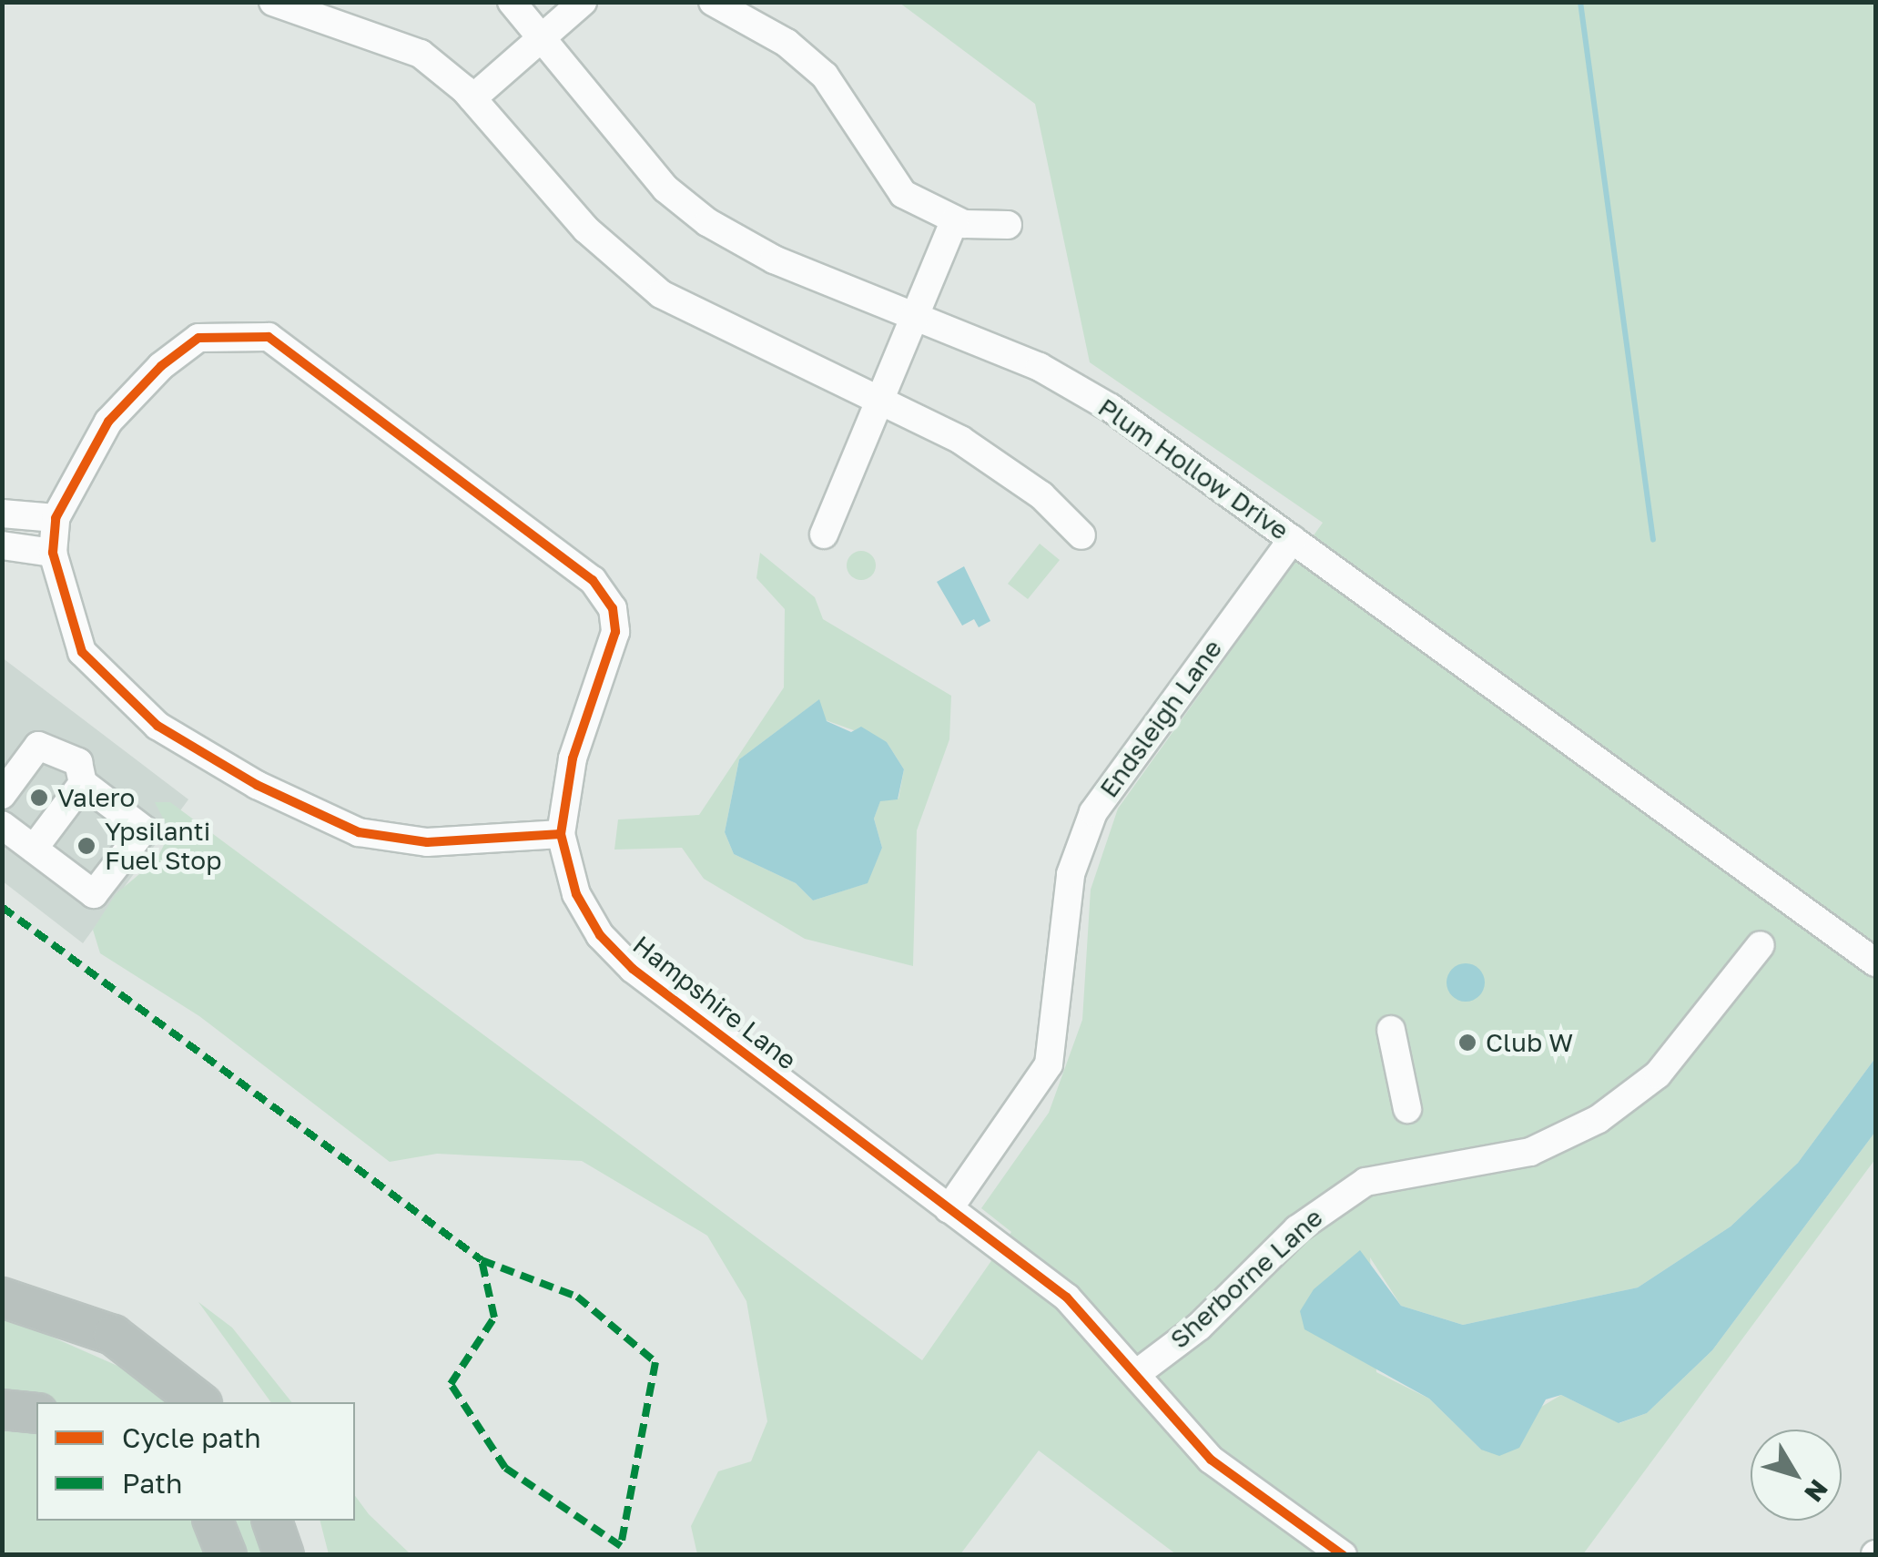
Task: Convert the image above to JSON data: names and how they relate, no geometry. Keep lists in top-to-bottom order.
{
  "streets": {
    "street": [
      "Plum Hollow Drive",
      "Endsleigh Lane",
      "Hampshire Lane",
      "Sherborne Lane"
    ]
  },
  "crossings": [
    ["Plum Hollow Drive", "Endsleigh Lane"],
    ["Endsleigh Lane", "Hampshire Lane"],
    ["Hampshire Lane", "Sherborne Lane"]
  ],
  "places": ["Valero", "Ypsilanti Fuel Stop", "Club W"],
  "legend": ["Cycle path", "Path"],
  "north": "bottom right"
}
